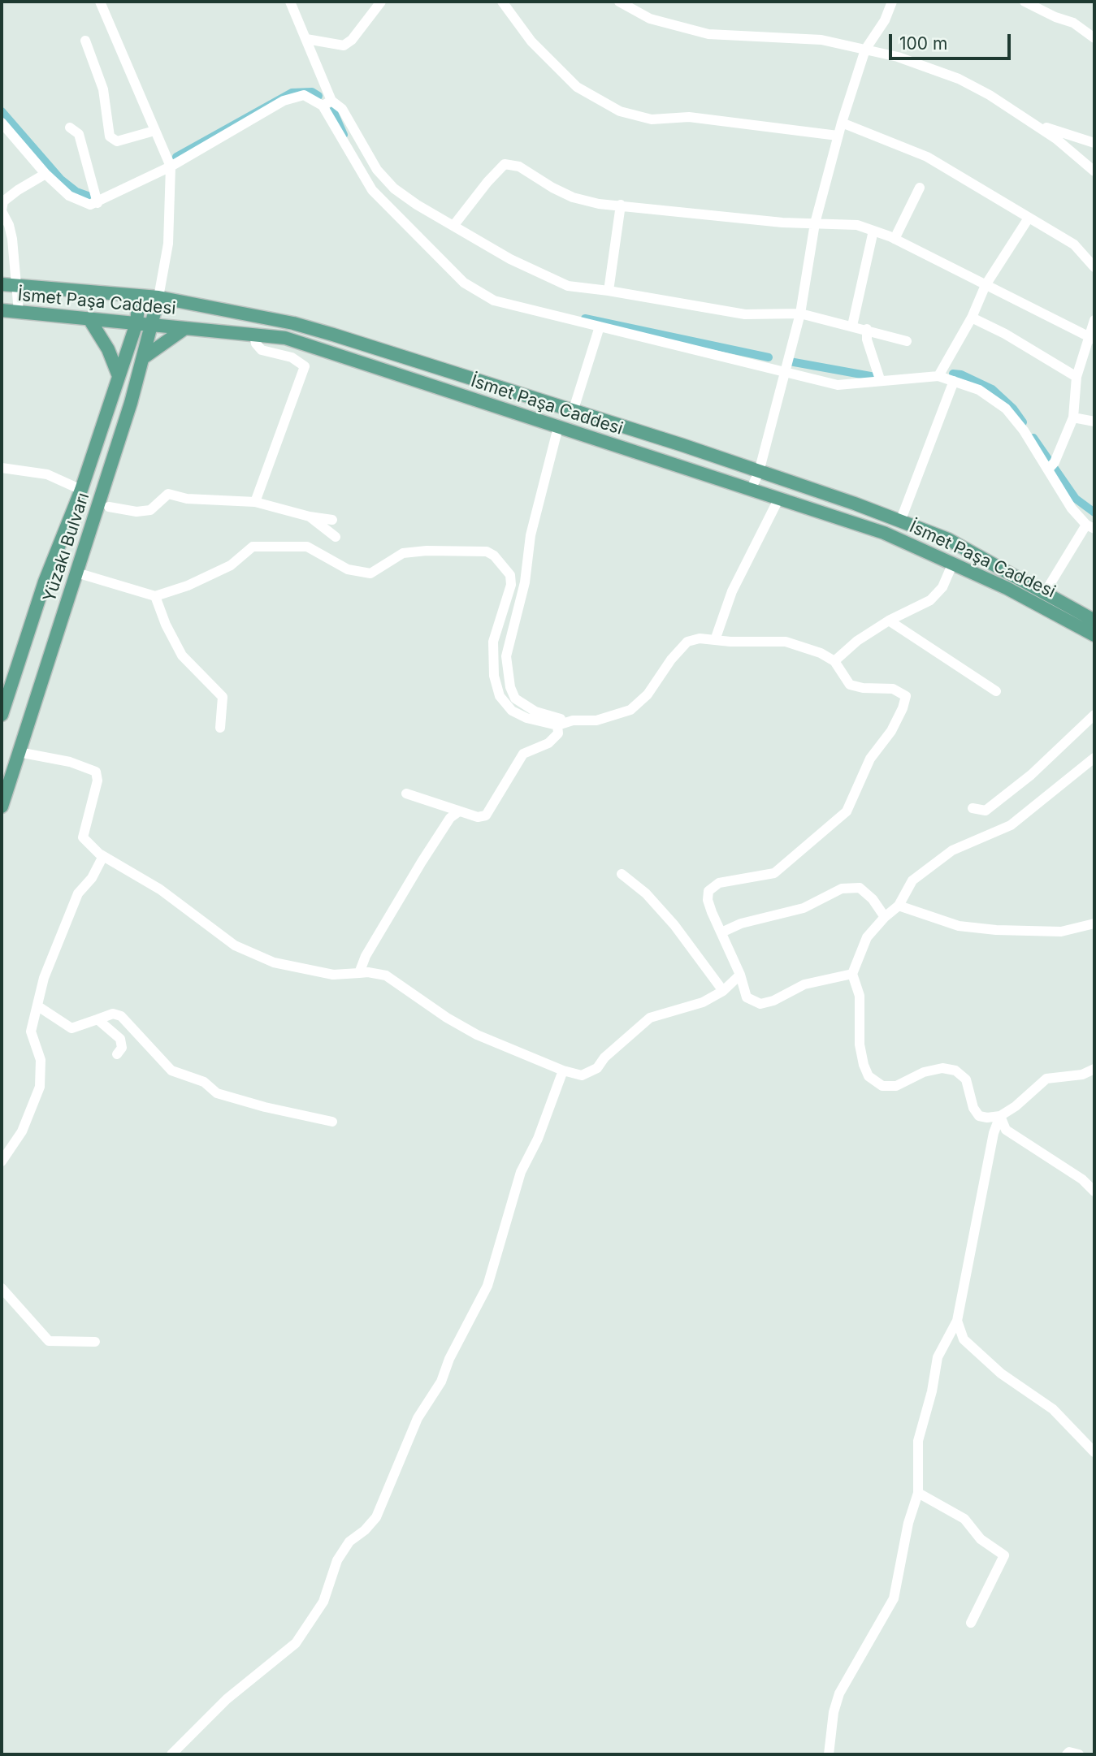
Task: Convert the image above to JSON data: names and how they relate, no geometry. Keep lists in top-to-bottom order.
{
  "streets": {
    "main road": ["İsmet Paşa Caddesi", "Yüzakı Bulvarı"]
  },
  "crossings": [
    ["İsmet Paşa Caddesi", "Yüzakı Bulvarı"]
  ],
  "scale_bar": "100 m"
}
